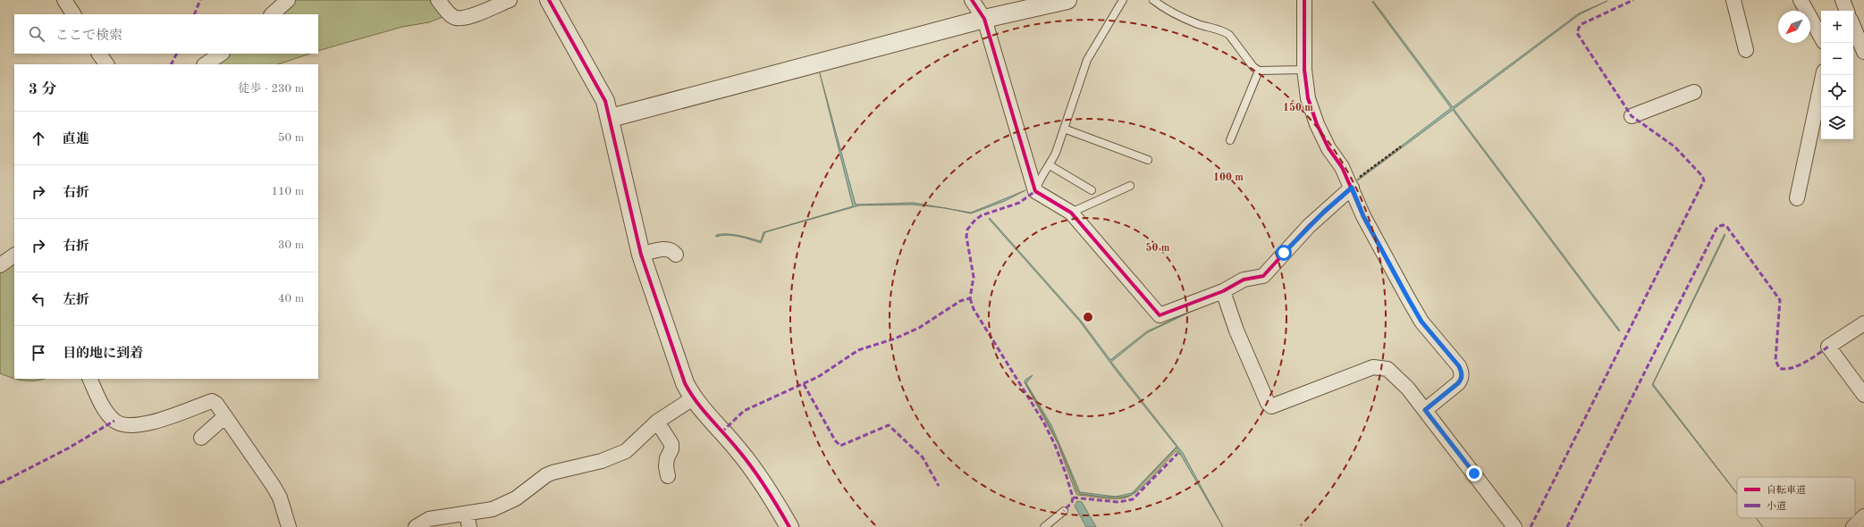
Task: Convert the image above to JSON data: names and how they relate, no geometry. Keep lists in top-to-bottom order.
{
  "legend": ["自転車道", "小道"],
  "north": "bottom left",
  "page": {
    "map_buttons": ["+", "−"],
    "search": "ここで検索",
    "heading": ["3 分", "徒歩 · 230 m"],
    "list": [
      ["直進", "50 m"],
      ["右折", "110 m"],
      ["右折", "30 m"],
      ["左折", "40 m"],
      "目的地に到着"
    ]
  },
  "rings": ["150 m", "100 m", "50 m"]
}
